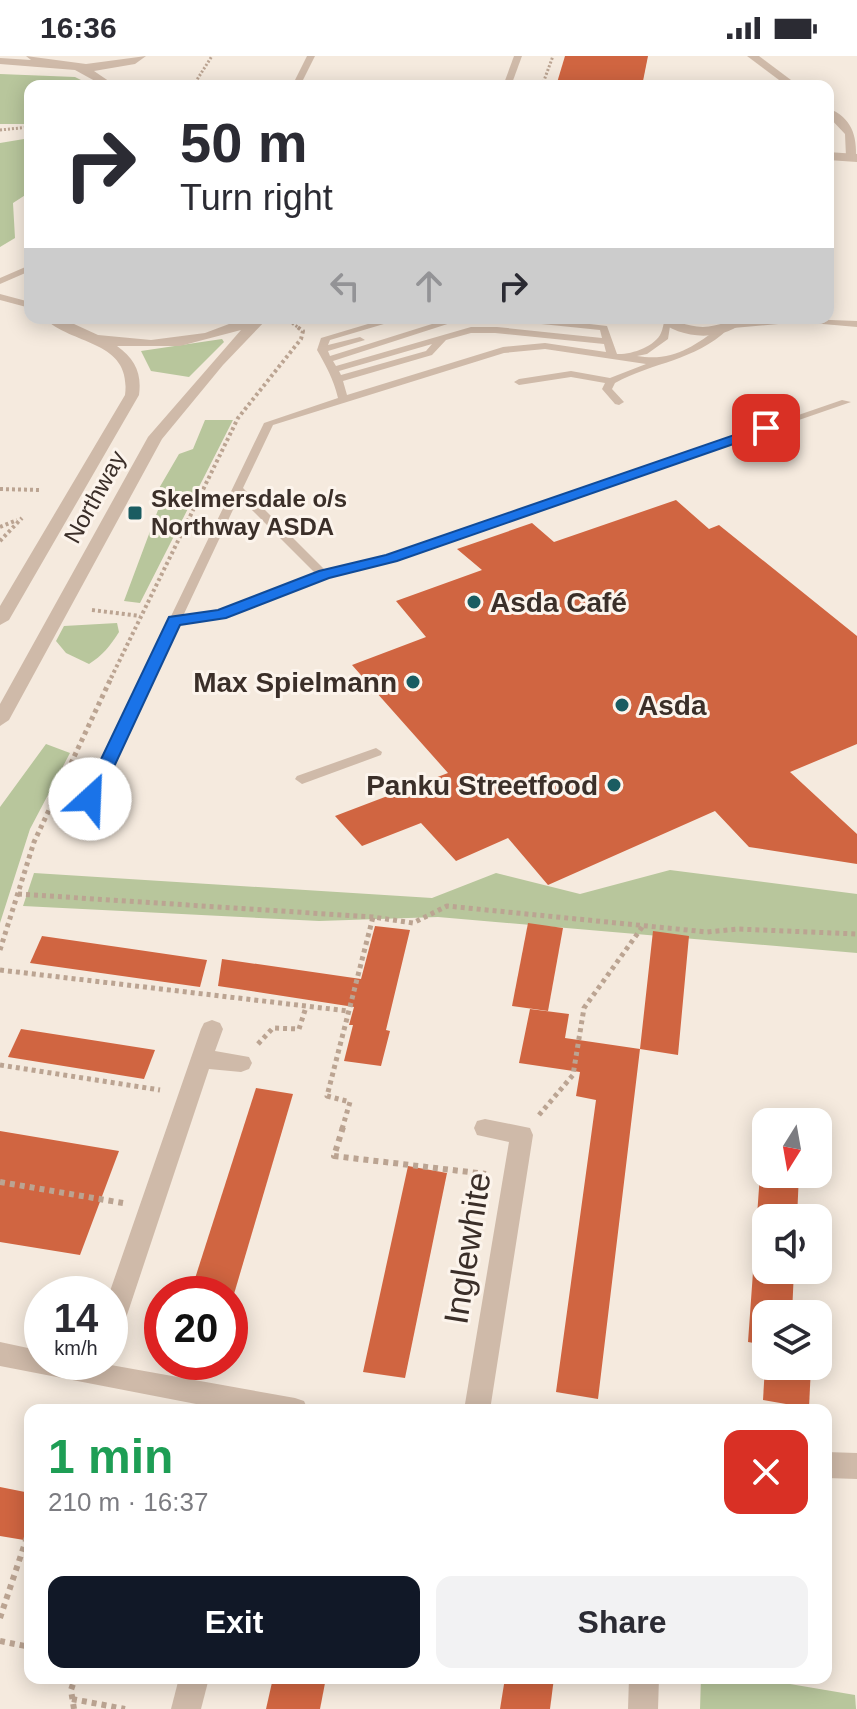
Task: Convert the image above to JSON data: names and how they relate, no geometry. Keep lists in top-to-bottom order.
{
  "streets": {
    "street": ["Northway", "Inglewhite"]
  },
  "places": {
    "transit": ["Skelmersdale o/s Northway ASDA"],
    "other": [
      "Asda Café",
      "Max Spielmann",
      "Asda",
      "Panku Streetfood"
    ]
  },
  "north": "bottom",
  "page": {
    "status": "16:36",
    "turn": ["50 m", "Turn right"],
    "speed": "14 km/h",
    "limit": "20",
    "heading": ["1 min", "210 m · 16:37"],
    "buttons": ["Exit", "Share"]
  }
}
